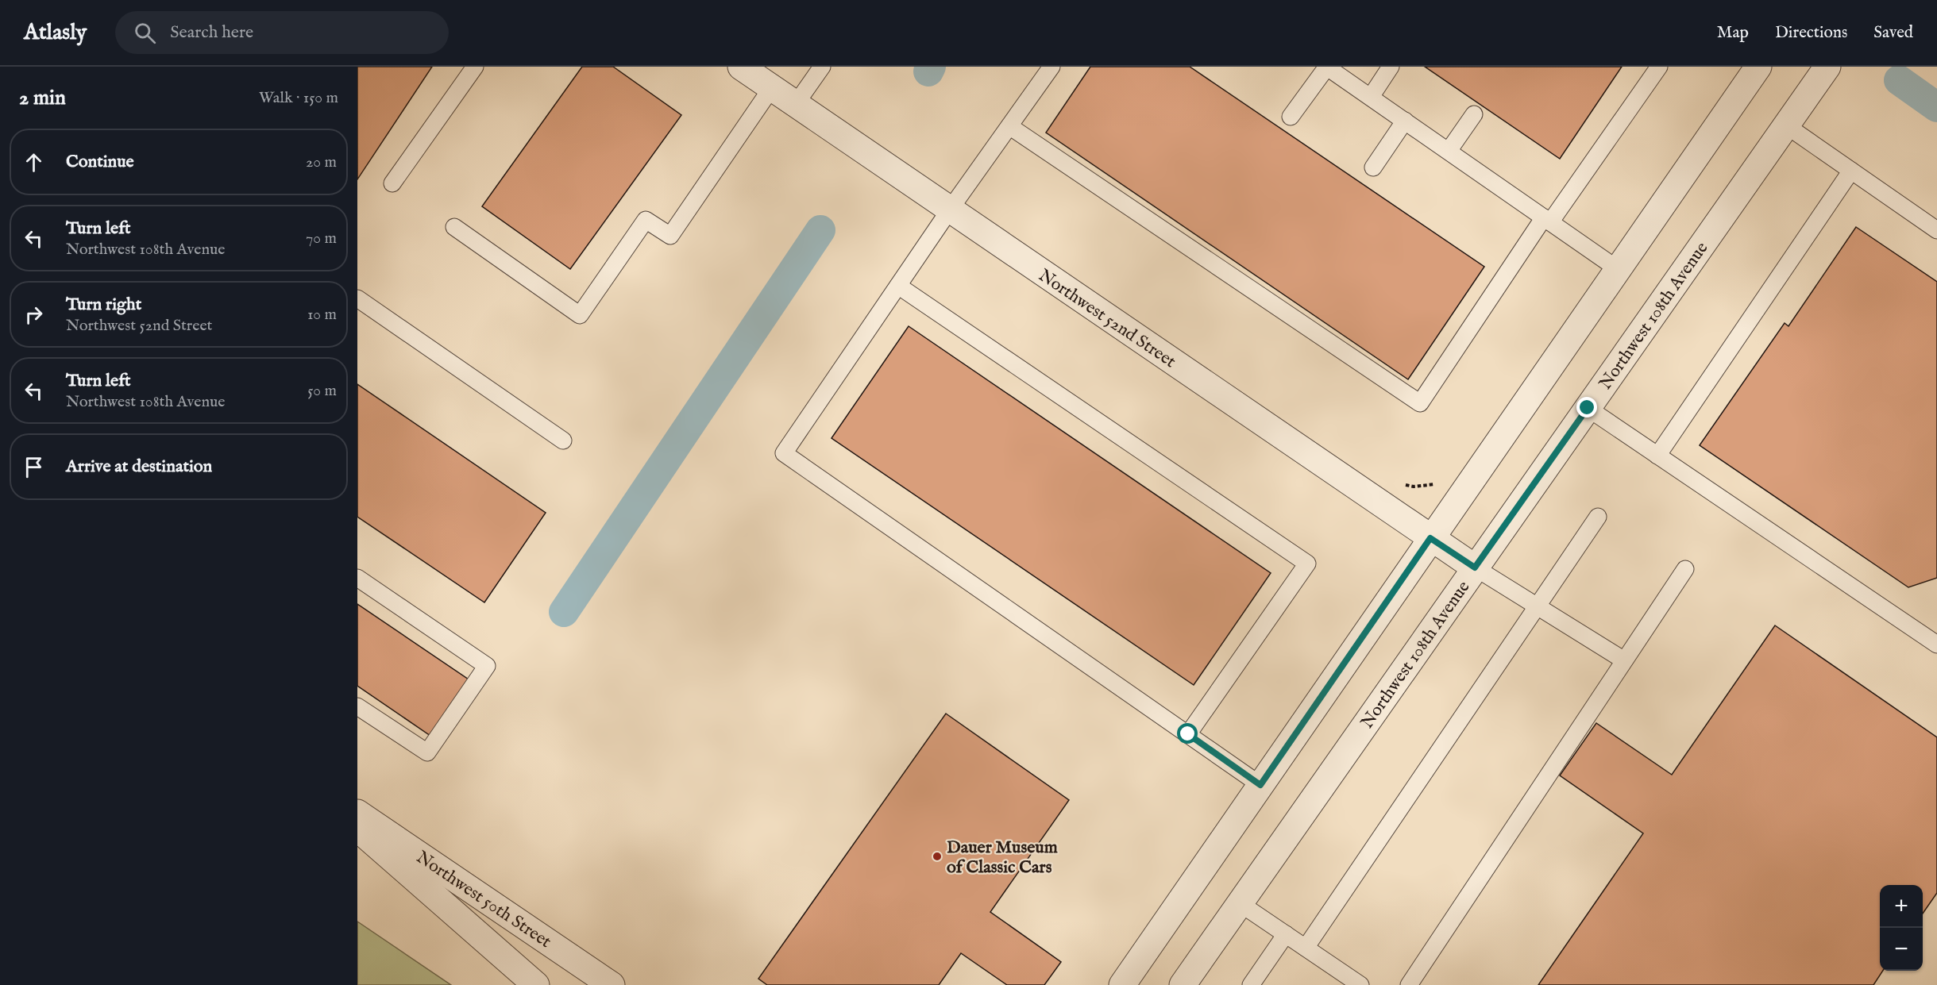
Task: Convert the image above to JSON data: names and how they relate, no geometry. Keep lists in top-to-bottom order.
{
  "streets": {
    "street": ["Northwest 108th Avenue", "Northwest 52nd Street", "Northwest 50th Street"]
  },
  "crossings": [
    ["Northwest 108th Avenue", "Northwest 52nd Street"]
  ],
  "places": ["Dauer Museum of Classic Cars"],
  "page": {
    "header": "Atlasly",
    "search": "Search here",
    "nav": ["Map", "Directions", "Saved"],
    "heading": ["2 min", "Walk · 150 m"],
    "list": [
      ["Continue", "20 m"],
      ["Turn left", "Northwest 108th Avenue", "70 m"],
      ["Turn right", "Northwest 52nd Street", "10 m"],
      ["Turn left", "Northwest 108th Avenue", "50 m"],
      "Arrive at destination"
    ],
    "map_buttons": ["+", "−"]
  }
}
